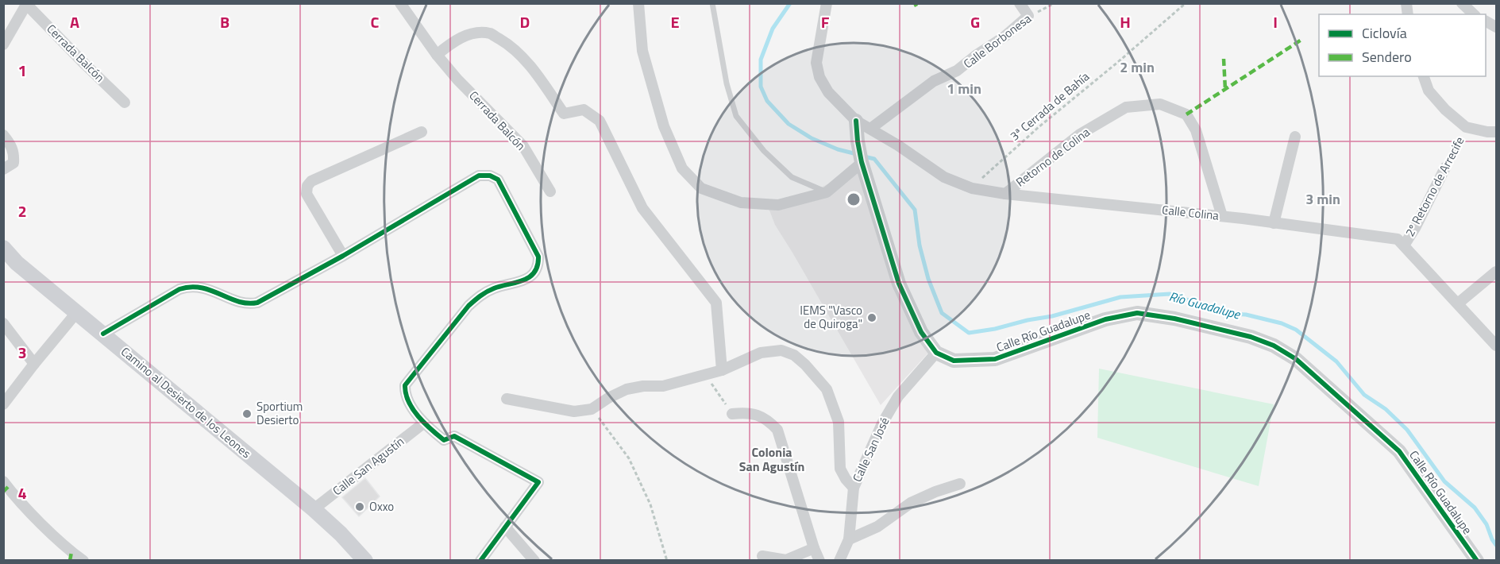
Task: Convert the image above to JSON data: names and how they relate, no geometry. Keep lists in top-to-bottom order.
{
  "streets": {
    "main road": ["Camino al Desierto de los Leones"],
    "street": [
      "Calle Borbonesa",
      "Cerrada Balcón",
      "Retorno de Colina",
      "2º Retorno de Arrecife",
      "Calle Colina",
      "Calle Río Guadalupe",
      "Calle San José",
      "Calle San Agustín"
    ],
    "path": ["3ª Cerrada de Bahía"]
  },
  "crossings": [
    ["Calle Borbonesa", "Calle Colina"],
    ["3ª Cerrada de Bahía", "Calle Colina"],
    ["Retorno de Colina", "Calle Colina"],
    ["2º Retorno de Arrecife", "Calle Colina"],
    ["Calle Río Guadalupe", "Calle San José"],
    ["Camino al Desierto de los Leones", "Calle San Agustín"]
  ],
  "districts": ["Colonia San Agustín"],
  "water": ["Río Guadalupe"],
  "places": ["IEMS \"Vasco de Quiroga\"", "Sportium Desierto", "Oxxo"],
  "legend": ["Ciclovía", "Sendero"],
  "grid": {
    "columns": [
      "A",
      "B",
      "C",
      "D",
      "E",
      "F",
      "G",
      "H",
      "I"
    ],
    "rows": [
      "1",
      "2",
      "3",
      "4"
    ]
  },
  "rings": ["2 min", "1 min", "3 min"]
}
